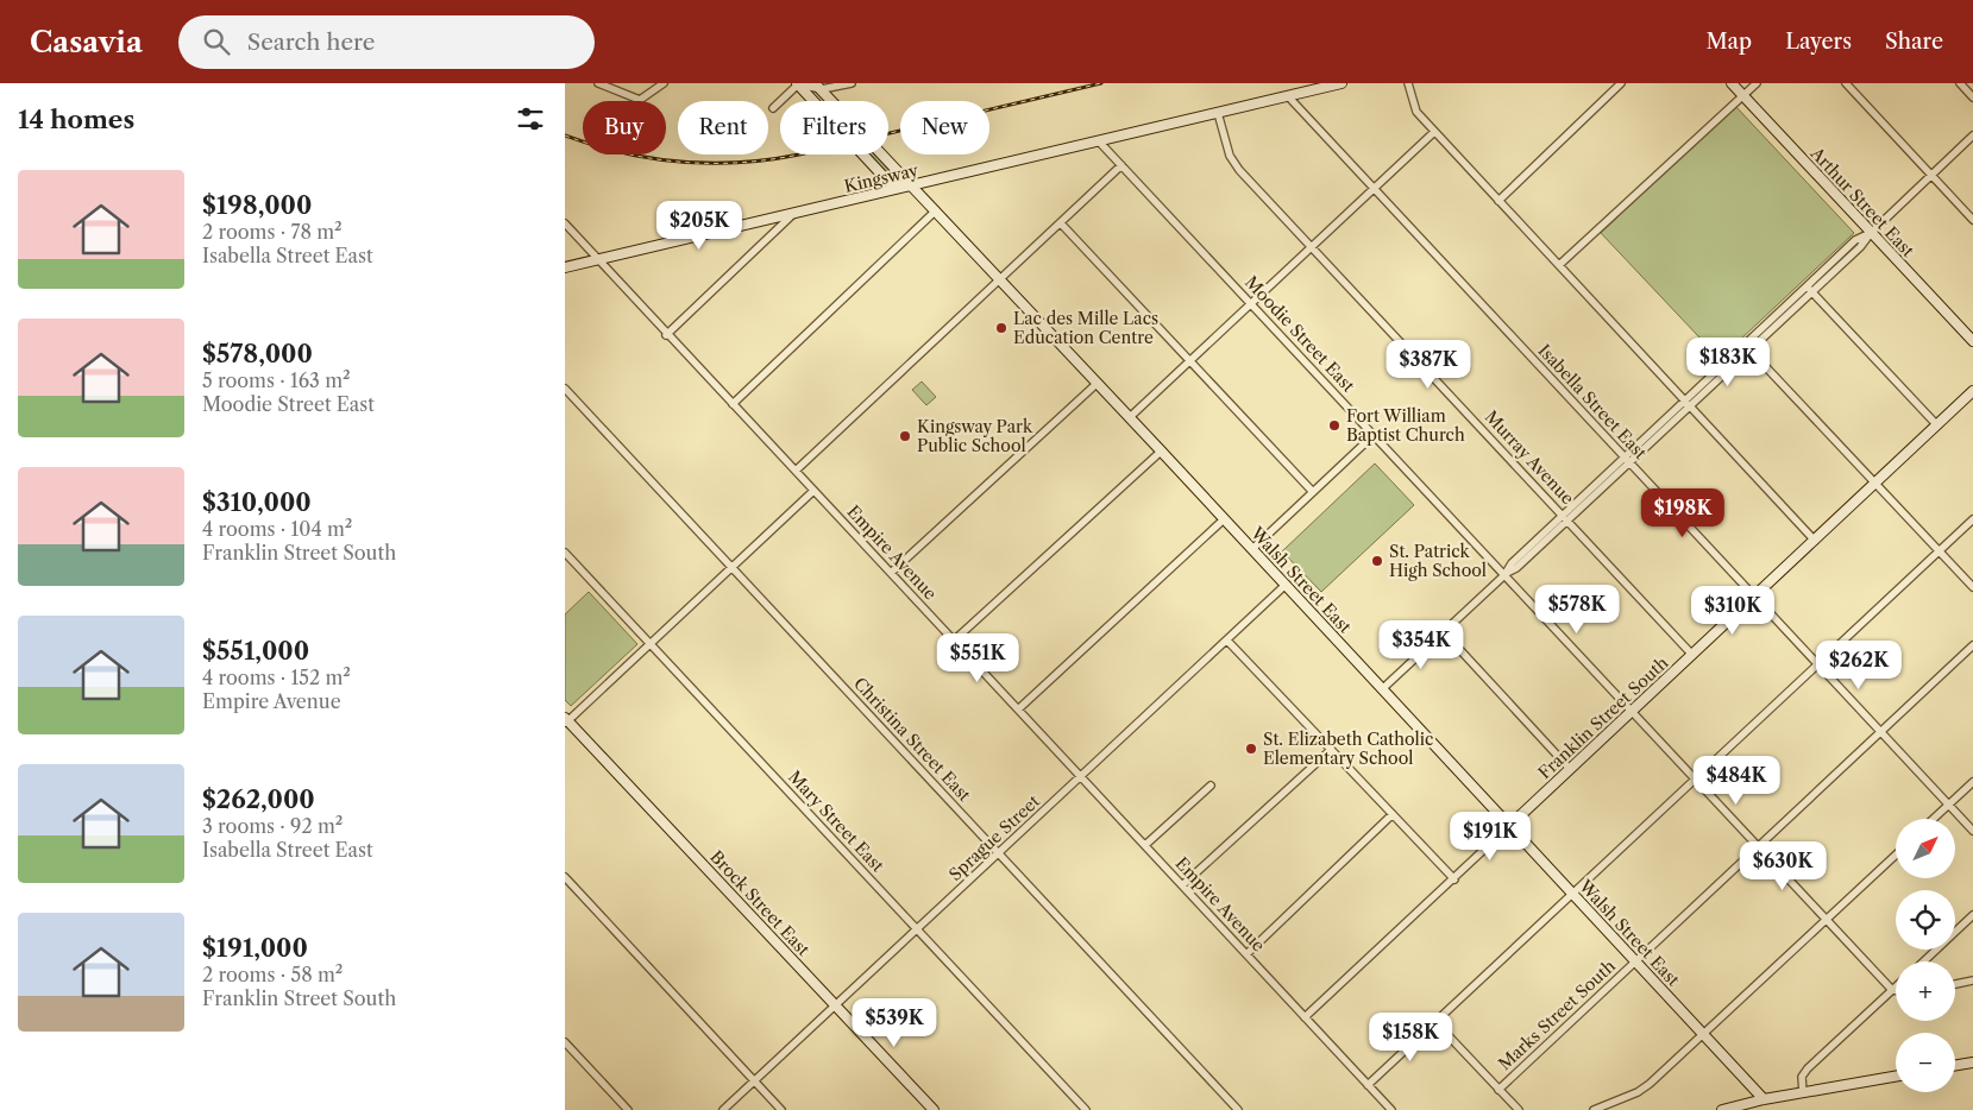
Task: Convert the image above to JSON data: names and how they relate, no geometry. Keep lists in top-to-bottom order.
{
  "streets": {
    "street": [
      "Kingsway",
      "Arthur Street East",
      "Moodie Street East",
      "Isabella Street East",
      "Murray Avenue",
      "Empire Avenue",
      "Walsh Street East",
      "Franklin Street South",
      "Christina Street East",
      "Mary Street East",
      "Sprague Street",
      "Brock Street East",
      "Marks Street South"
    ]
  },
  "crossings": [
    ["Kingsway", "Moodie Street East"],
    ["Kingsway", "Isabella Street East"],
    ["Kingsway", "Murray Avenue"],
    ["Kingsway", "Empire Avenue"],
    ["Kingsway", "Walsh Street East"],
    ["Moodie Street East", "Franklin Street South"],
    ["Moodie Street East", "Marks Street South"],
    ["Isabella Street East", "Franklin Street South"],
    ["Isabella Street East", "Marks Street South"],
    ["Murray Avenue", "Franklin Street South"],
    ["Empire Avenue", "Franklin Street South"],
    ["Empire Avenue", "Sprague Street"],
    ["Walsh Street East", "Franklin Street South"],
    ["Walsh Street East", "Sprague Street"],
    ["Walsh Street East", "Marks Street South"],
    ["Christina Street East", "Sprague Street"],
    ["Mary Street East", "Sprague Street"],
    ["Sprague Street", "Brock Street East"]
  ],
  "places": [
    "Lac des Mille Lacs Education Centre",
    "Fort William Baptist Church",
    "Kingsway Park Public School",
    "St. Patrick High School",
    "St. Elizabeth Catholic Elementary School"
  ],
  "north": "top right",
  "page": {
    "header": "Casavia",
    "search": "Search here",
    "nav": ["Map", "Layers", "Share"],
    "heading": "14 homes",
    "chip": [
      "Buy",
      "Rent",
      "Filters",
      "New"
    ],
    "list": [
      {
        "name": "$198,000",
        "note": "2 rooms · 78 m² · Isabella Street East"
      },
      {
        "name": "$578,000",
        "note": "5 rooms · 163 m² · Moodie Street East"
      },
      {
        "name": "$310,000",
        "note": "4 rooms · 104 m² · Franklin Street South"
      },
      {
        "name": "$551,000",
        "note": "4 rooms · 152 m² · Empire Avenue"
      },
      {
        "name": "$262,000",
        "note": "3 rooms · 92 m² · Isabella Street East"
      },
      {
        "name": "$191,000",
        "note": "2 rooms · 58 m² · Franklin Street South"
      }
    ],
    "price": [
      "$205K",
      "$183K",
      "$387K",
      "$198K",
      "$578K",
      "$310K",
      "$354K",
      "$551K",
      "$262K",
      "$484K",
      "$191K",
      "$630K",
      "$539K",
      "$158K"
    ],
    "map_buttons": ["+", "−"]
  }
}
